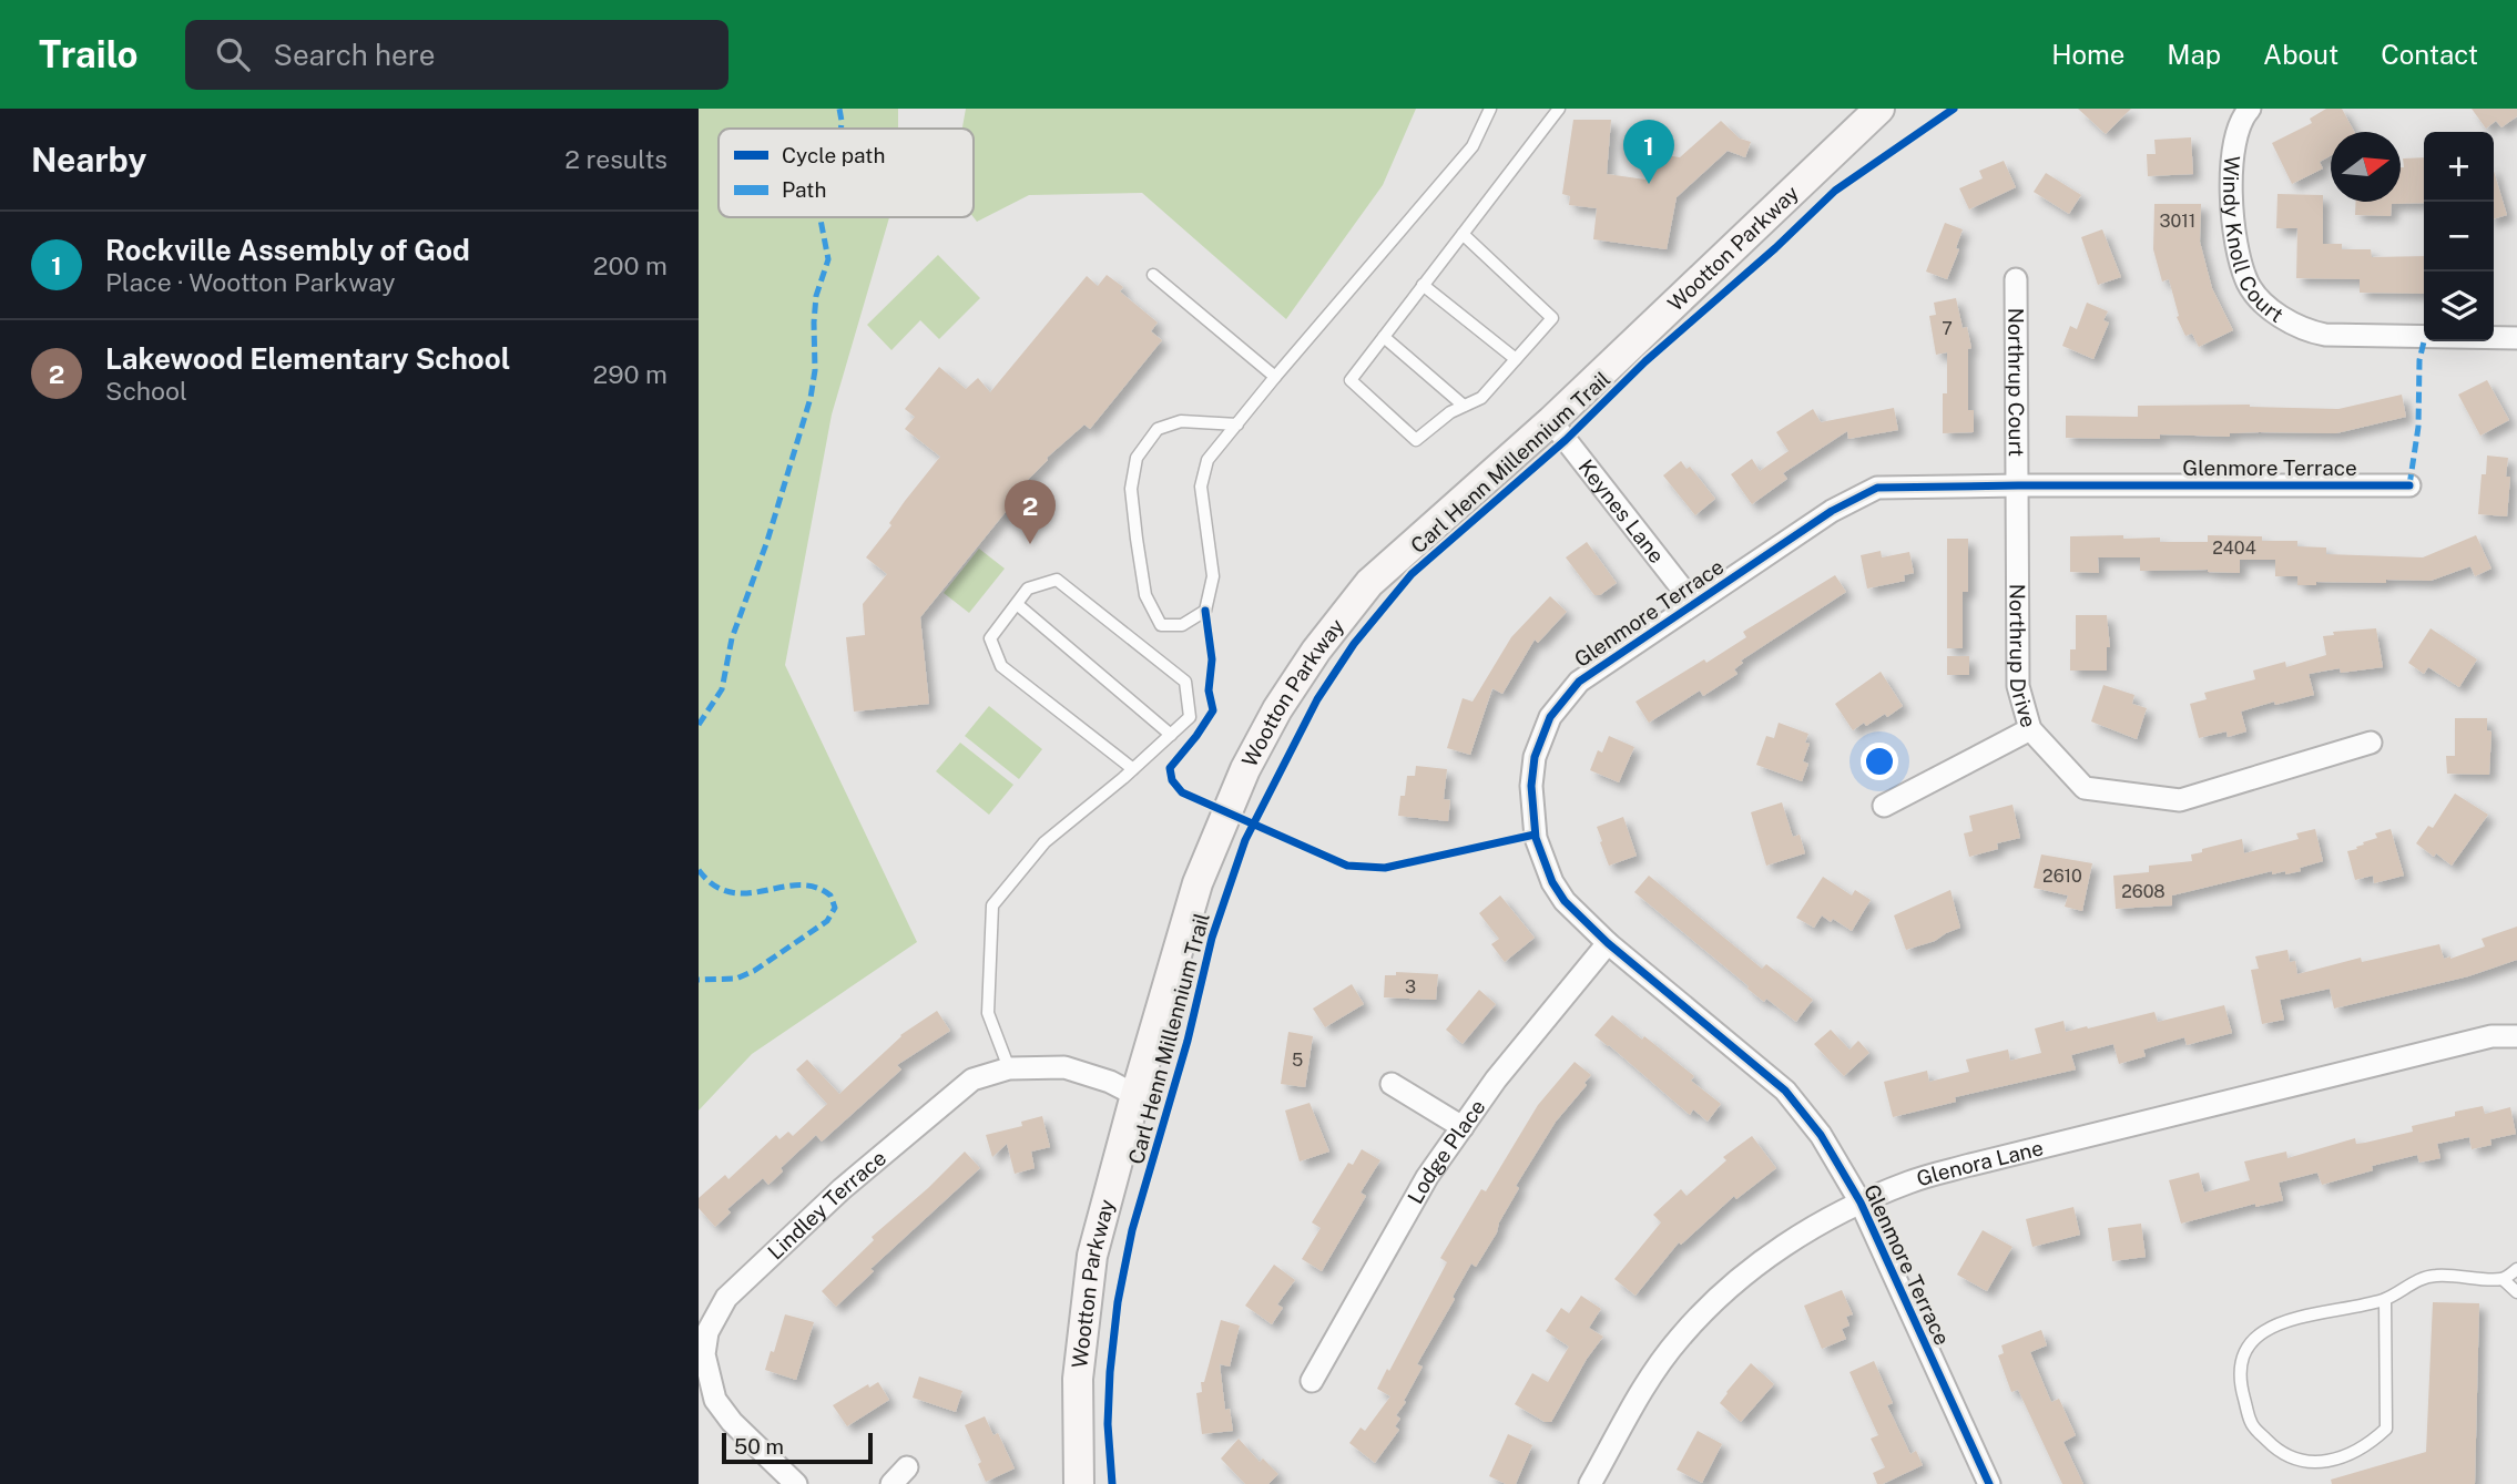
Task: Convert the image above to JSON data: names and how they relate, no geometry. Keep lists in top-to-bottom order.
{
  "streets": {
    "main road": ["Wootton Parkway"],
    "street": [
      "Windy Knoll Court",
      "Northrup Court",
      "Glenmore Terrace",
      "Keynes Lane",
      "Northrup Drive",
      "Lodge Place",
      "Glenora Lane",
      "Lindley Terrace"
    ],
    "cycle path": ["Carl Henn Millennium Trail"]
  },
  "crossings": [
    ["Wootton Parkway", "Keynes Lane"],
    ["Wootton Parkway", "Lindley Terrace"],
    ["Northrup Court", "Glenmore Terrace"],
    ["Northrup Court", "Northrup Drive"],
    ["Glenmore Terrace", "Keynes Lane"],
    ["Glenmore Terrace", "Northrup Drive"],
    ["Glenmore Terrace", "Lodge Place"],
    ["Glenmore Terrace", "Glenora Lane"]
  ],
  "house_numbers": [
    "3011",
    "7",
    "2404",
    "2610",
    "2608",
    "3",
    "5"
  ],
  "legend": ["Cycle path", "Path"],
  "scale_bar": "50 m",
  "north": "right",
  "page": {
    "header": "Trailo",
    "search": "Search here",
    "nav": [
      "Home",
      "Map",
      "About",
      "Contact"
    ],
    "heading": ["Nearby", "2 results"],
    "pins": ["1", "2"],
    "map_buttons": ["+", "−"],
    "list": [
      {
        "mark": "1",
        "name": "Rockville Assembly of God",
        "note": "Place · Wootton Parkway",
        "value": "200 m"
      },
      {
        "mark": "2",
        "name": "Lakewood Elementary School",
        "note": "School",
        "value": "290 m"
      }
    ],
    "scale": "50 m"
  }
}
